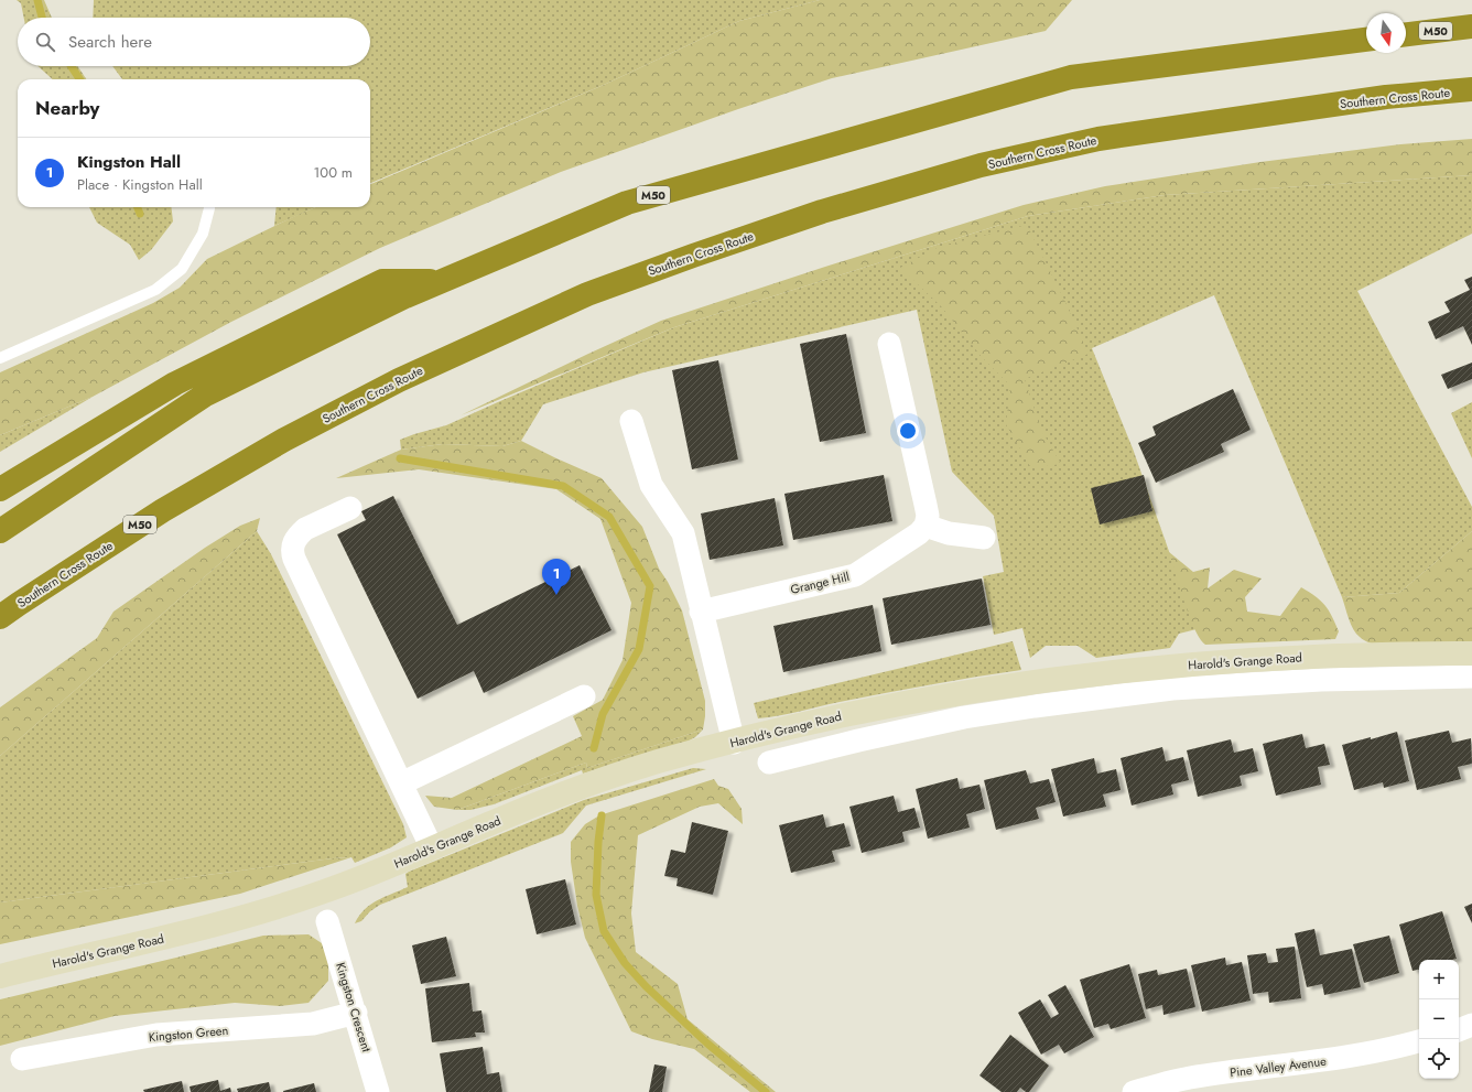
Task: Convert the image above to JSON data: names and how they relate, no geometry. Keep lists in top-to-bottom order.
{
  "streets": {
    "highway": ["M50", "Southern Cross Route"],
    "street": [
      "Grange Hill",
      "Harold's Grange Road",
      "Kingston Crescent",
      "Kingston Green",
      "Pine Valley Avenue"
    ]
  },
  "crossings": [
    ["Kingston Crescent", "Kingston Green"]
  ],
  "north": "bottom",
  "page": {
    "search": "Search here",
    "heading": "Nearby",
    "list": [
      {
        "mark": "1",
        "name": "Kingston Hall",
        "note": "Place · Kingston Hall",
        "value": "100 m"
      }
    ],
    "pins": "1",
    "map_buttons": ["+", "−"]
  }
}
